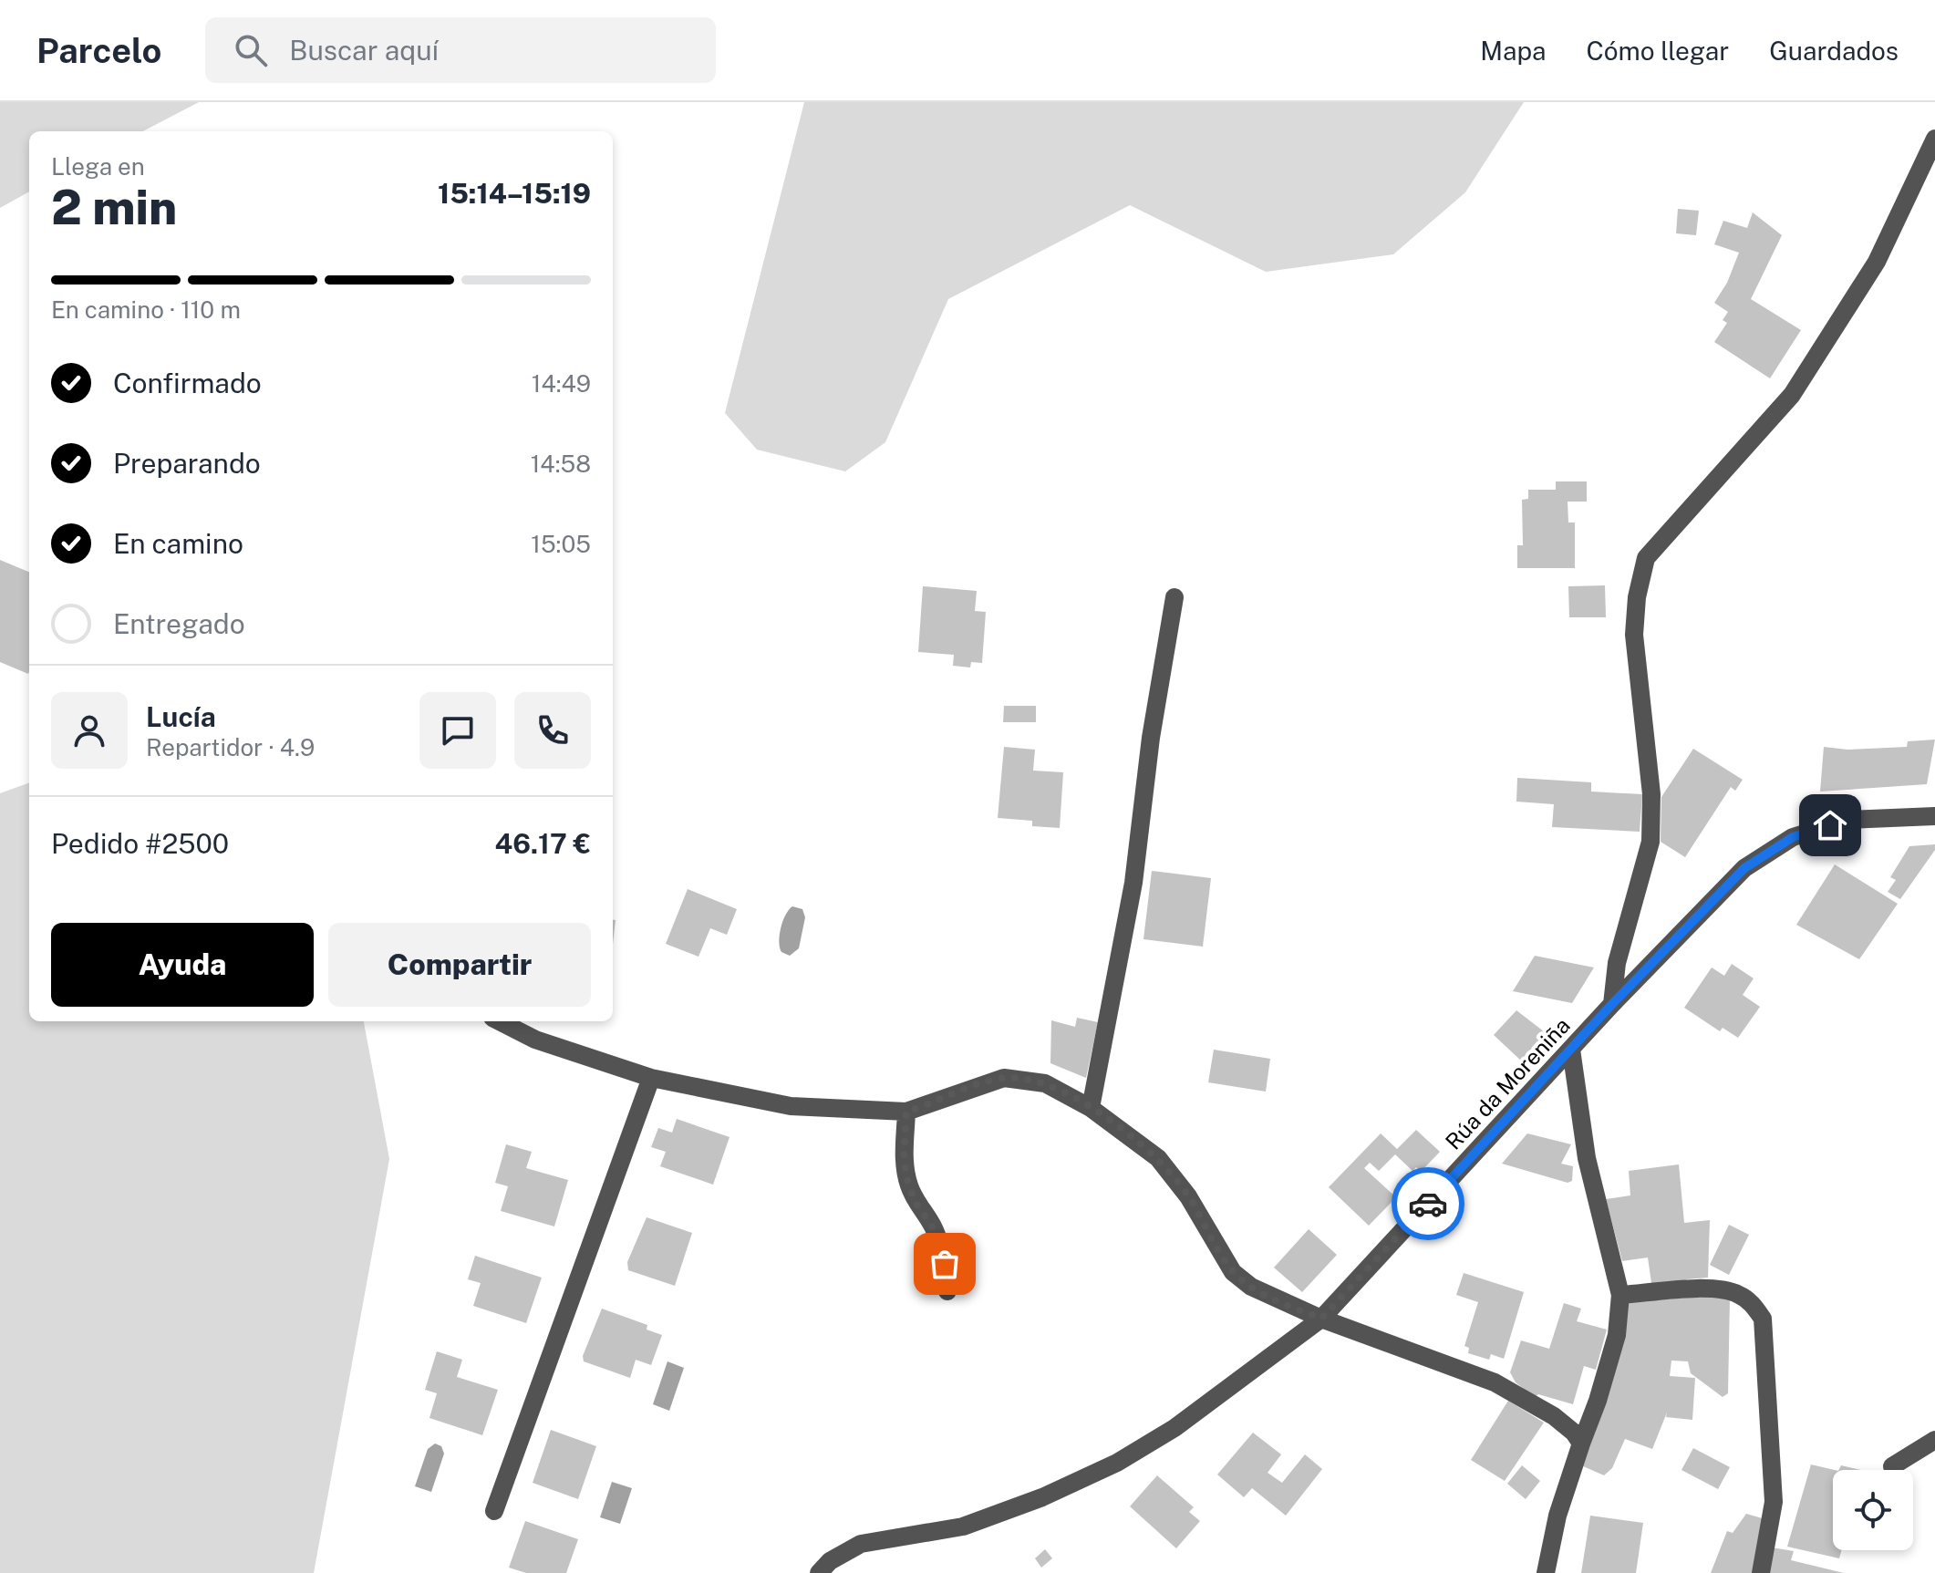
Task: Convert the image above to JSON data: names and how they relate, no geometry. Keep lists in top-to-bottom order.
{
  "streets": {
    "street": ["Rúa da Moreniña"]
  },
  "page": {
    "header": "Parcelo",
    "search": "Buscar aquí",
    "nav": ["Mapa", "Cómo llegar", "Guardados"],
    "heading": ["2 min", "Llega en", "15:14–15:19"],
    "panel": [
      "Lucía",
      "Repartidor · 4.9",
      "Pedido #2500",
      "46.17 €"
    ],
    "bar": "En camino · 110 m",
    "list": [
      ["Confirmado", "14:49"],
      ["Preparando", "14:58"],
      ["En camino", "15:05"],
      "Entregado"
    ],
    "buttons": ["Ayuda", "Compartir"]
  }
}
